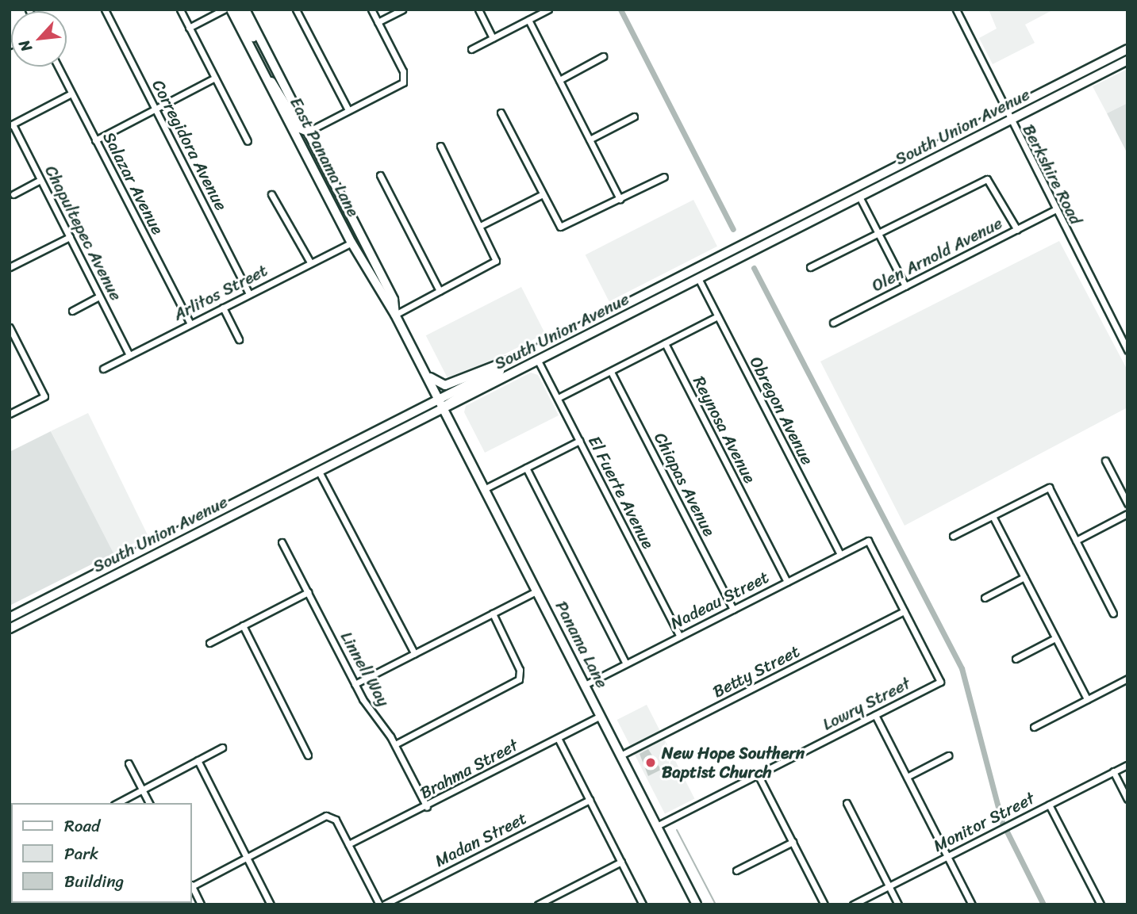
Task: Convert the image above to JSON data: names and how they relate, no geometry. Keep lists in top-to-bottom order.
{
  "streets": {
    "main road": ["South Union Avenue", "East Panama Lane", "Panama Lane"],
    "street": [
      "Corregidora Avenue",
      "Berkshire Road",
      "Salazar Avenue",
      "Chapultepec Avenue",
      "Olen Arnold Avenue",
      "Arlitos Street",
      "Obregon Avenue",
      "Reynosa Avenue",
      "Chiapas Avenue",
      "El Fuerte Avenue",
      "Nadeau Street",
      "Linnell Way",
      "Betty Street",
      "Lowry Street",
      "Brahma Street",
      "Monitor Street",
      "Madan Street"
    ]
  },
  "crossings": [
    ["South Union Avenue", "East Panama Lane"],
    ["South Union Avenue", "Berkshire Road"],
    ["South Union Avenue", "Obregon Avenue"],
    ["South Union Avenue", "El Fuerte Avenue"],
    ["South Union Avenue", "Panama Lane"],
    ["Corregidora Avenue", "Arlitos Street"],
    ["East Panama Lane", "Arlitos Street"],
    ["East Panama Lane", "Panama Lane"],
    ["Berkshire Road", "Olen Arnold Avenue"],
    ["Salazar Avenue", "Arlitos Street"],
    ["Chapultepec Avenue", "Arlitos Street"],
    ["Obregon Avenue", "Nadeau Street"],
    ["Reynosa Avenue", "Nadeau Street"],
    ["Chiapas Avenue", "Nadeau Street"],
    ["El Fuerte Avenue", "Nadeau Street"],
    ["Nadeau Street", "Panama Lane"],
    ["Nadeau Street", "Betty Street"],
    ["Nadeau Street", "Lowry Street"],
    ["Panama Lane", "Betty Street"],
    ["Panama Lane", "Lowry Street"],
    ["Panama Lane", "Brahma Street"],
    ["Linnell Way", "Brahma Street"],
    ["Betty Street", "Lowry Street"]
  ],
  "places": ["New Hope Southern Baptist Church"],
  "legend": ["Road", "Park", "Building"],
  "north": "bottom left"
}
